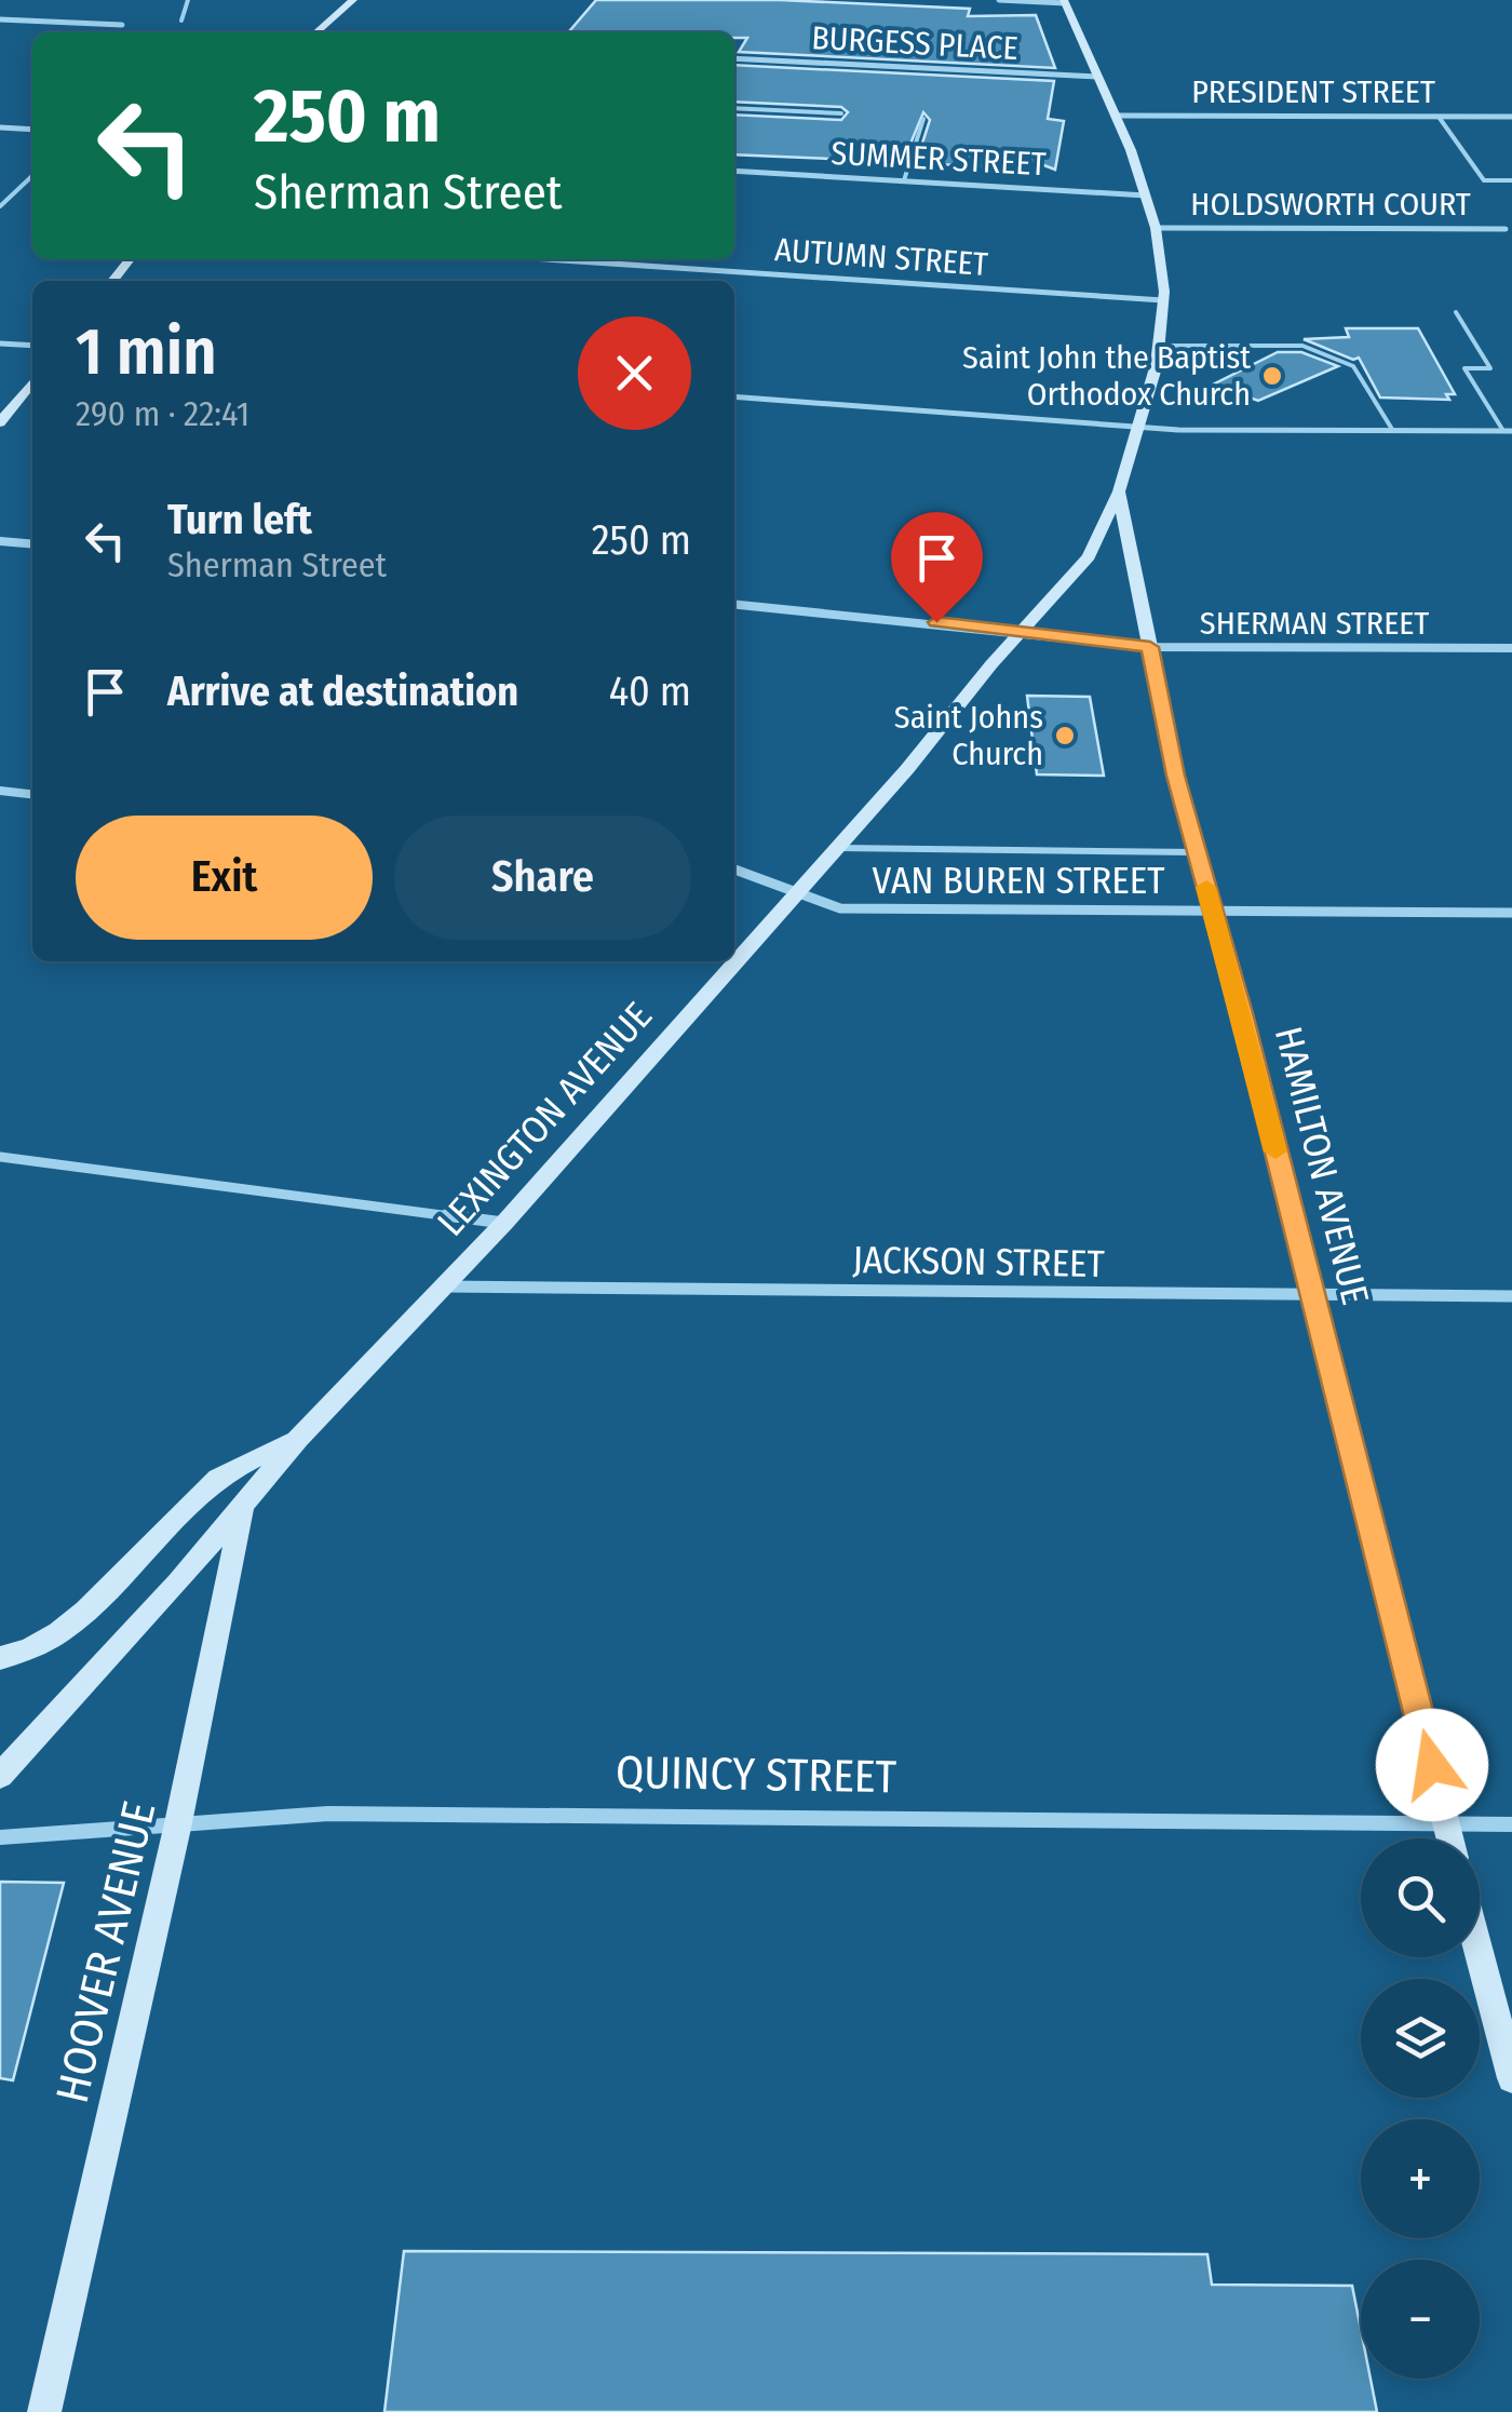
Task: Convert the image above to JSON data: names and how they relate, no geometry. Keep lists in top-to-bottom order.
{
  "streets": {
    "main road": ["LEXINGTON AVENUE", "HAMILTON AVENUE", "HOOVER AVENUE"],
    "street": [
      "BURGESS PLACE",
      "PRESIDENT STREET",
      "SUMMER STREET",
      "HOLDSWORTH COURT",
      "AUTUMN STREET",
      "SHERMAN STREET",
      "VAN BUREN STREET",
      "JACKSON STREET",
      "QUINCY STREET"
    ]
  },
  "crossings": [
    ["BURGESS PLACE", "LEXINGTON AVENUE"],
    ["PRESIDENT STREET", "LEXINGTON AVENUE"],
    ["SUMMER STREET", "LEXINGTON AVENUE"],
    ["HOLDSWORTH COURT", "LEXINGTON AVENUE"],
    ["AUTUMN STREET", "LEXINGTON AVENUE"],
    ["SHERMAN STREET", "LEXINGTON AVENUE"],
    ["SHERMAN STREET", "HAMILTON AVENUE"],
    ["VAN BUREN STREET", "LEXINGTON AVENUE"],
    ["VAN BUREN STREET", "HAMILTON AVENUE"],
    ["LEXINGTON AVENUE", "HAMILTON AVENUE"],
    ["LEXINGTON AVENUE", "JACKSON STREET"],
    ["LEXINGTON AVENUE", "HOOVER AVENUE"],
    ["HAMILTON AVENUE", "JACKSON STREET"],
    ["HAMILTON AVENUE", "QUINCY STREET"],
    ["QUINCY STREET", "HOOVER AVENUE"]
  ],
  "places": ["Saint John the Baptist Orthodox Church", "Saint Johns Church"],
  "page": {
    "turn": ["250 m", "Sherman Street"],
    "heading": ["1 min", "290 m · 22:41"],
    "list": [
      {
        "name": "Turn left",
        "note": "Sherman Street",
        "value": "250 m"
      },
      {
        "name": "Arrive at destination",
        "value": "40 m"
      }
    ],
    "buttons": ["Exit", "Share"],
    "map_buttons": ["+", "−"]
  }
}
